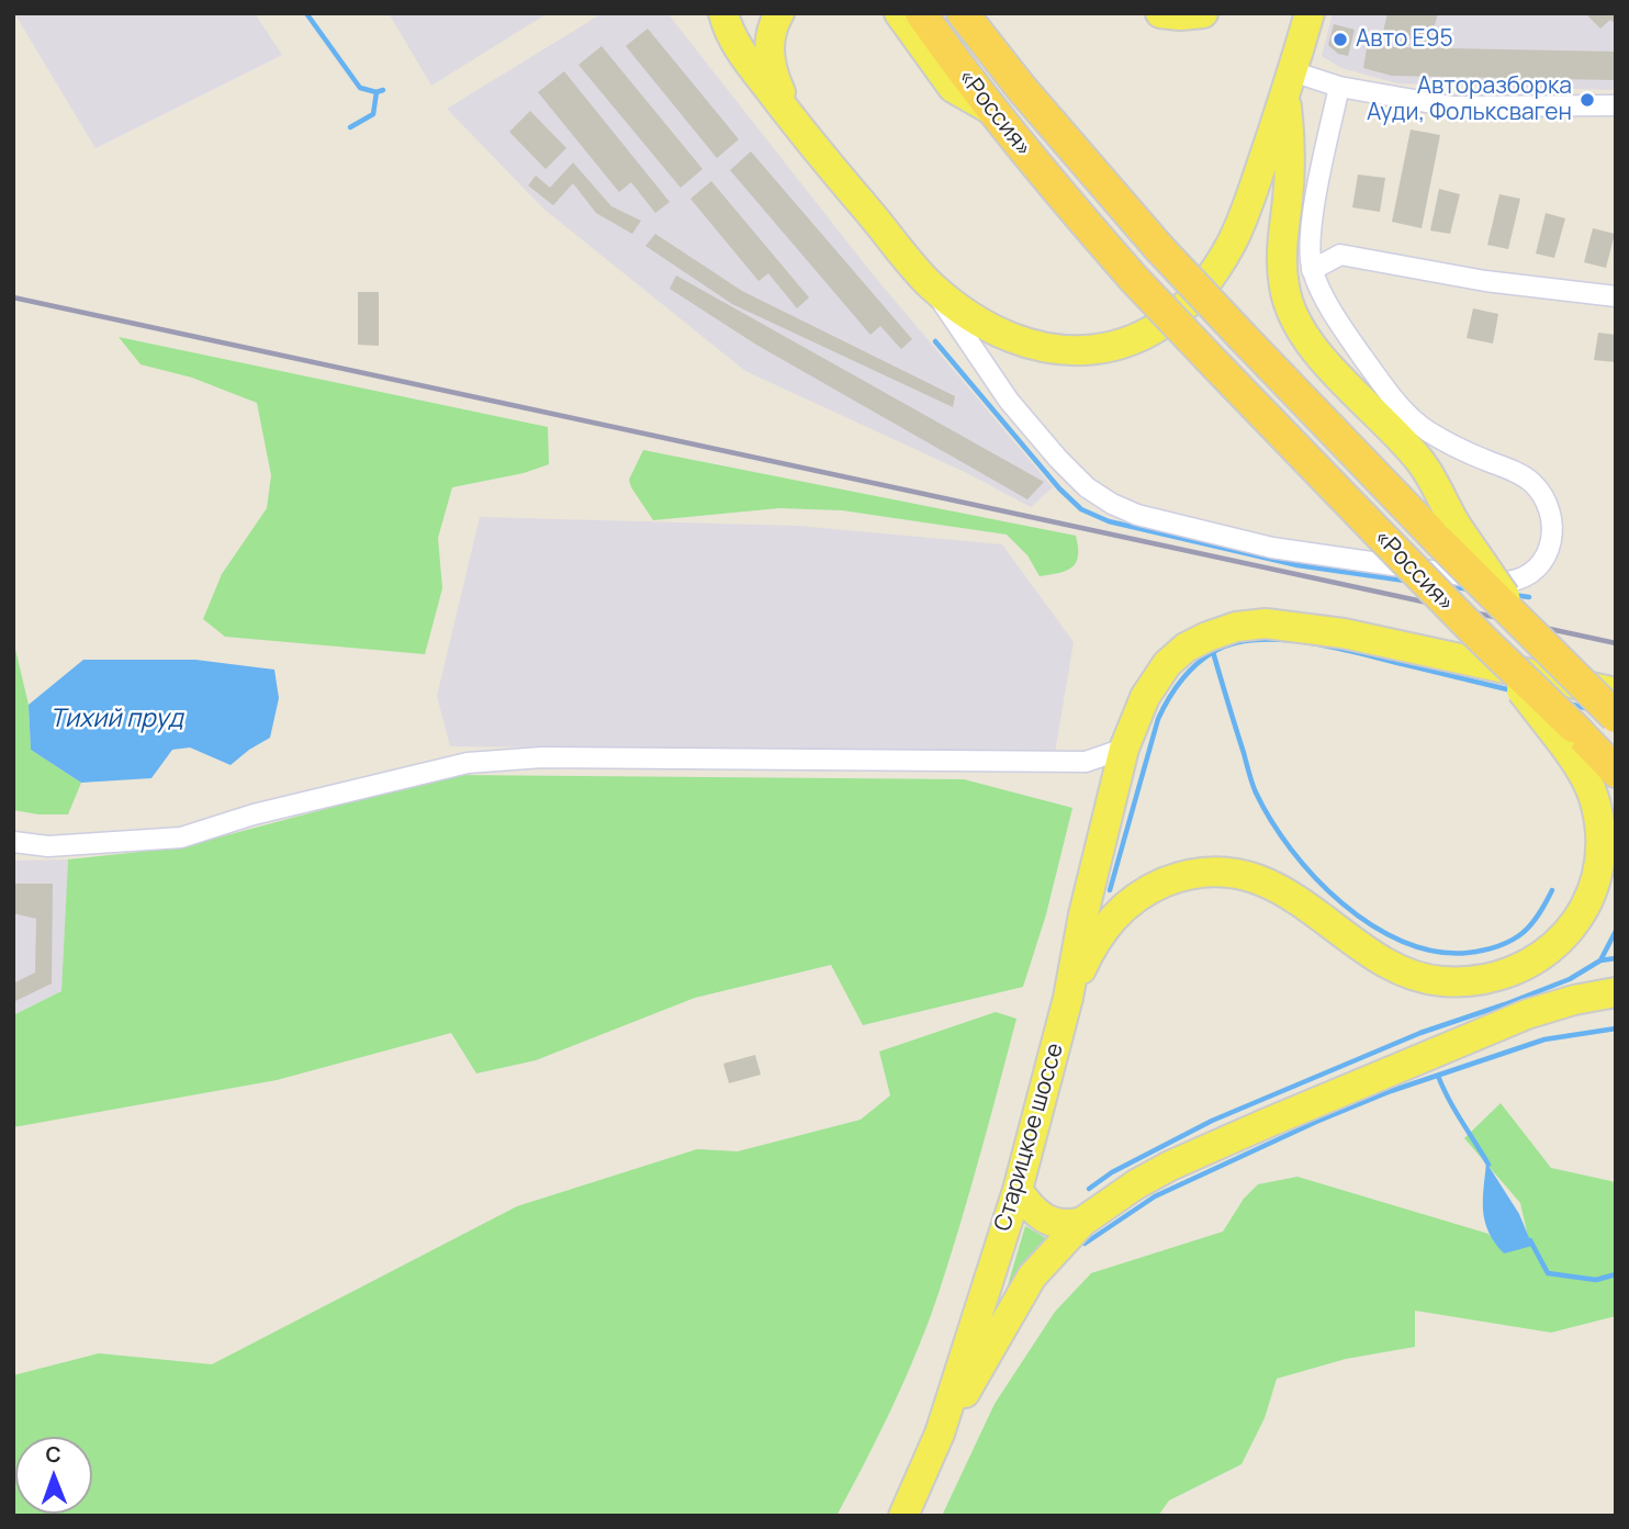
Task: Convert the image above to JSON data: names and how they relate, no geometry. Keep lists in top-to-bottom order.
{
  "streets": {
    "highway": ["«Россия»"],
    "main road": ["Старицкое шоссе"]
  },
  "water": ["Тихий пруд"],
  "places": ["Авто E95", "Авторазборка Ауди, Фольксваген"],
  "north": "top"
}
